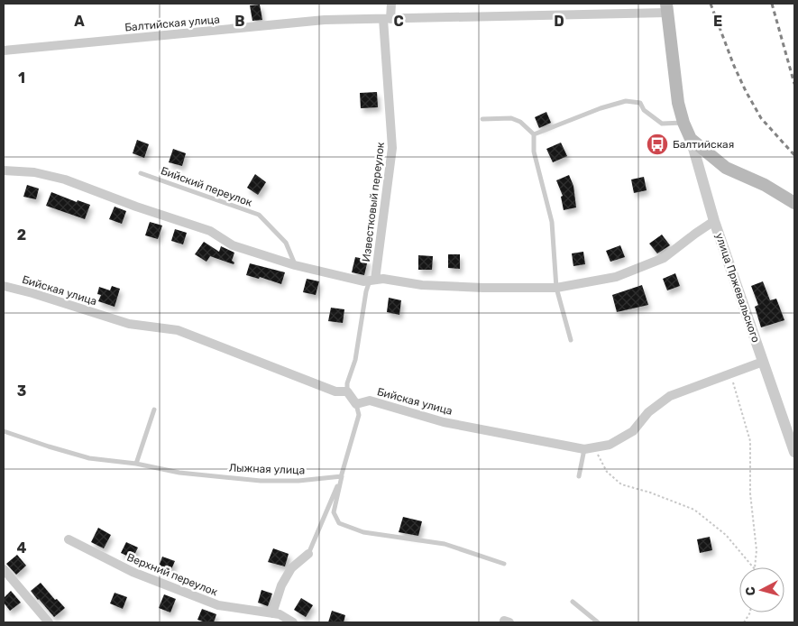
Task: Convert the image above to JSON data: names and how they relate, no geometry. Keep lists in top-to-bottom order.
{
  "streets": {
    "main road": ["улица Пржевальского"],
    "street": [
      "Балтийская улица",
      "Известковый переулок",
      "Бийская улица",
      "Верхний переулок"
    ],
    "lane": ["Бийский переулок", "Лыжная улица"]
  },
  "crossings": [
    ["Балтийская улица", "Известковый переулок"],
    ["Балтийская улица", "улица Пржевальского"],
    ["Известковый переулок", "Бийская улица"],
    ["улица Пржевальского", "Бийская улица"]
  ],
  "places": {
    "bus stop": ["Балтийская"]
  },
  "north": "left",
  "grid": {
    "columns": [
      "A",
      "B",
      "C",
      "D",
      "E"
    ],
    "rows": [
      "1",
      "2",
      "3",
      "4"
    ]
  }
}
